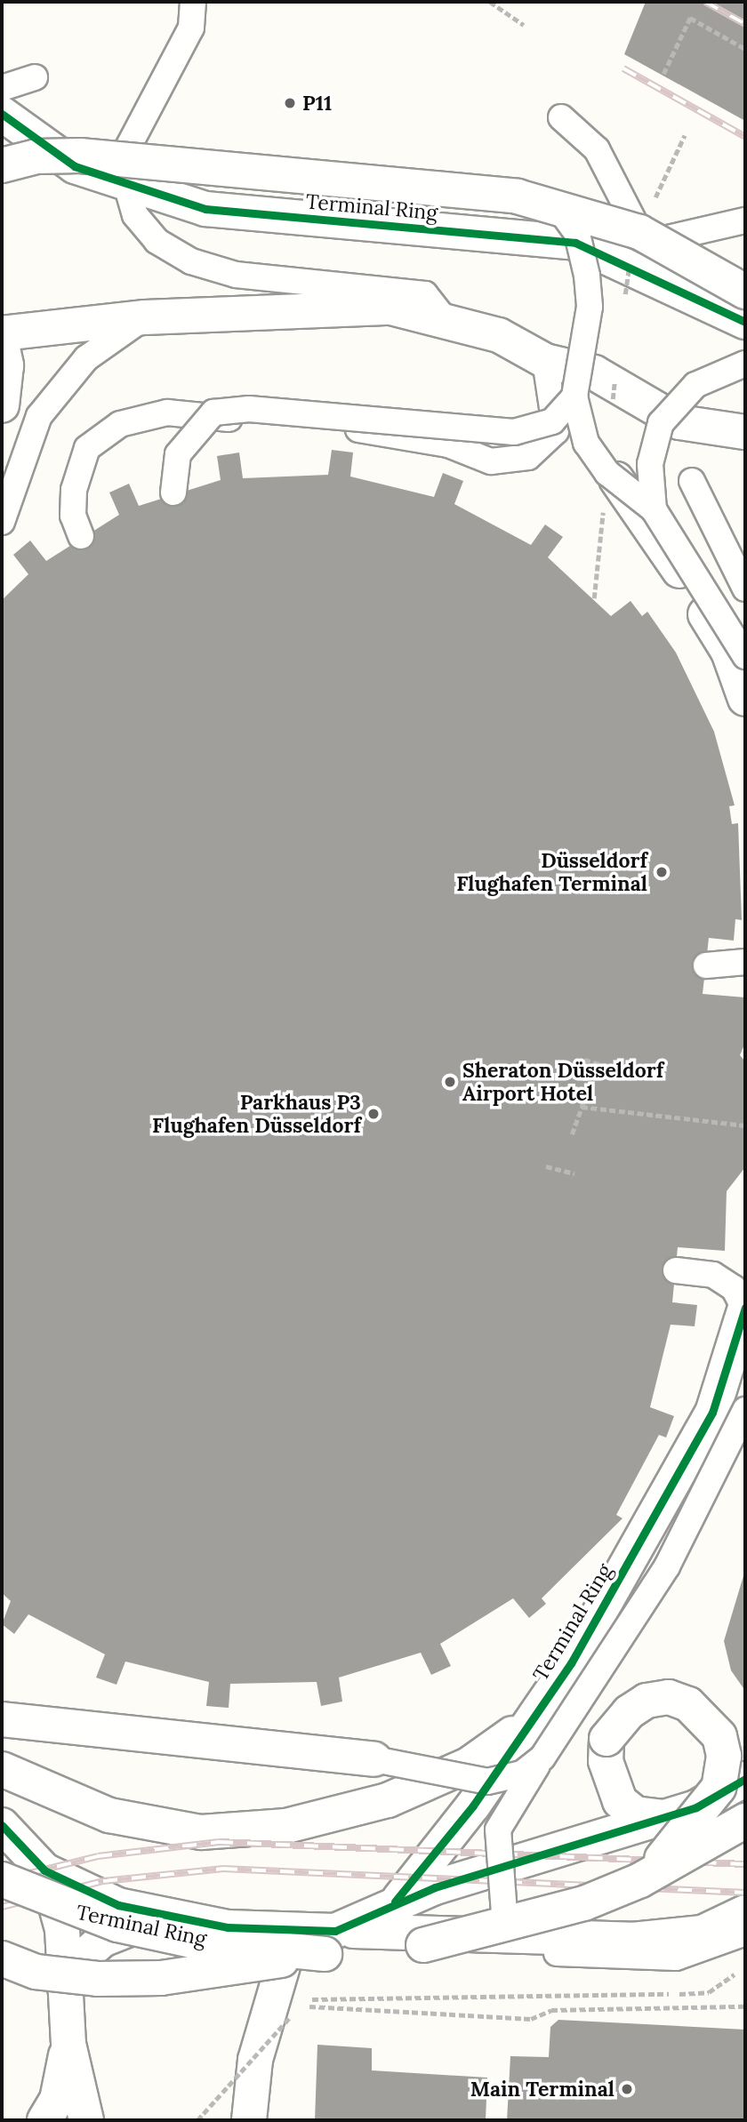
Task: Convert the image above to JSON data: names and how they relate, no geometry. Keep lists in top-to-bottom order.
{
  "streets": {
    "street": ["Terminal Ring"]
  },
  "places": [
    "P11",
    "Düsseldorf Flughafen Terminal",
    "Sheraton Düsseldorf Airport Hotel",
    "Parkhaus P3 Flughafen Düsseldorf",
    "Main Terminal"
  ]
}
